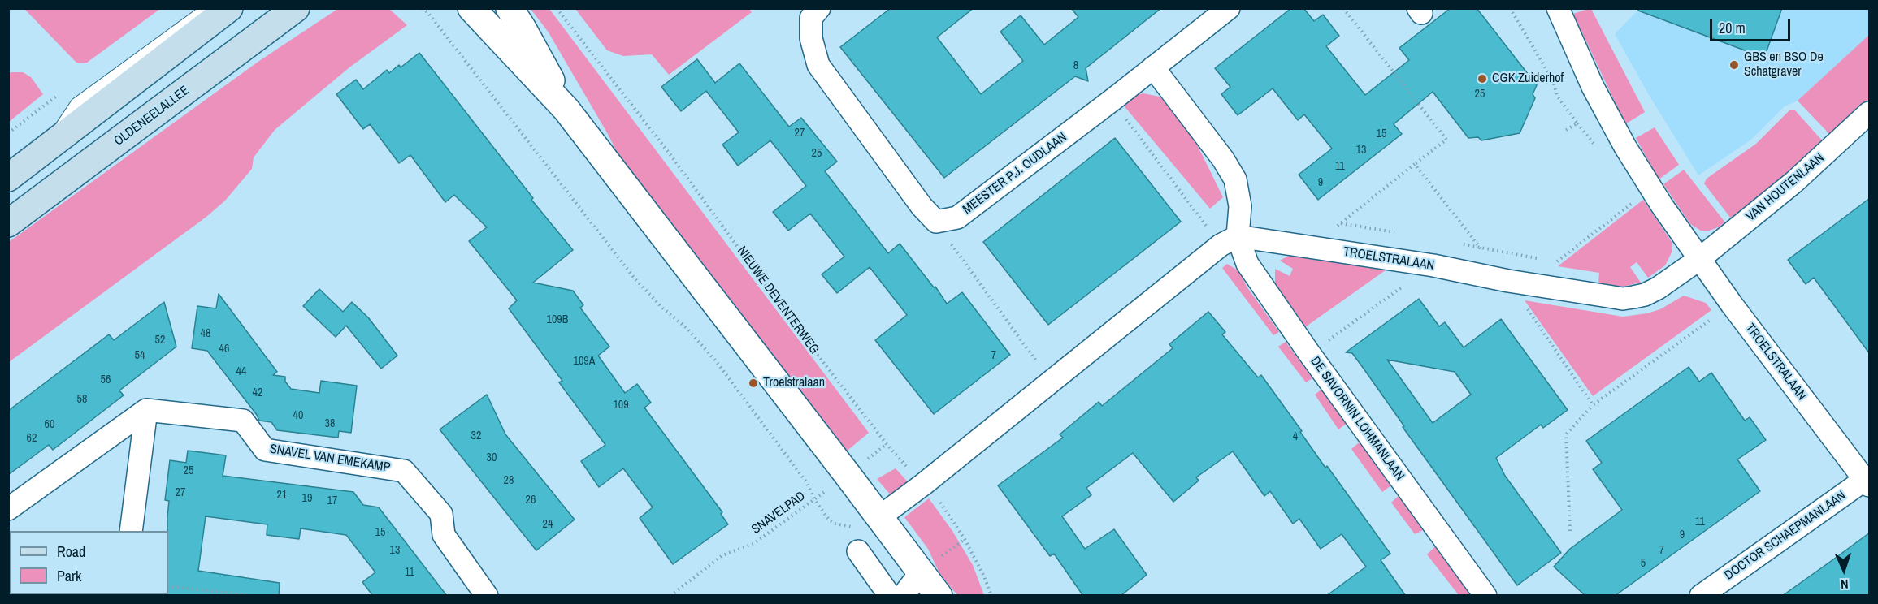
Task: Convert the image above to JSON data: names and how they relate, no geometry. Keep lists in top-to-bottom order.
{
  "streets": {
    "main road": ["OLDENEELALLEE"],
    "street": [
      "MEESTER P.J. OUDLAAN",
      "VAN HOUTENLAAN",
      "TROELSTRALAAN",
      "DE SAVORNIN LOHMANLAAN",
      "SNAVEL VAN EMEKAMP",
      "DOCTOR SCHAEPMANLAAN"
    ],
    "path": ["NIEUWE DEVENTERWEG", "SNAVELPAD"]
  },
  "crossings": [
    ["VAN HOUTENLAAN", "TROELSTRALAAN"],
    ["TROELSTRALAAN", "DE SAVORNIN LOHMANLAAN"],
    ["TROELSTRALAAN", "DOCTOR SCHAEPMANLAAN"]
  ],
  "places": ["GBS en BSO De Schatgraver", "CGK Zuiderhof", "Troelstralaan"],
  "house_numbers": [
    "8",
    "25",
    "27",
    "15",
    "13",
    "25",
    "11",
    "9",
    "109B",
    "48",
    "52",
    "46",
    "54",
    "7",
    "109A",
    "44",
    "56",
    "42",
    "58",
    "109",
    "40",
    "38",
    "60",
    "32",
    "4",
    "62",
    "30",
    "25",
    "28",
    "27",
    "21",
    "19",
    "26",
    "17",
    "11",
    "24",
    "15",
    "9",
    "13",
    "7",
    "5",
    "11"
  ],
  "legend": ["Road", "Park"],
  "scale_bar": "20 m",
  "north": "bottom"
}
